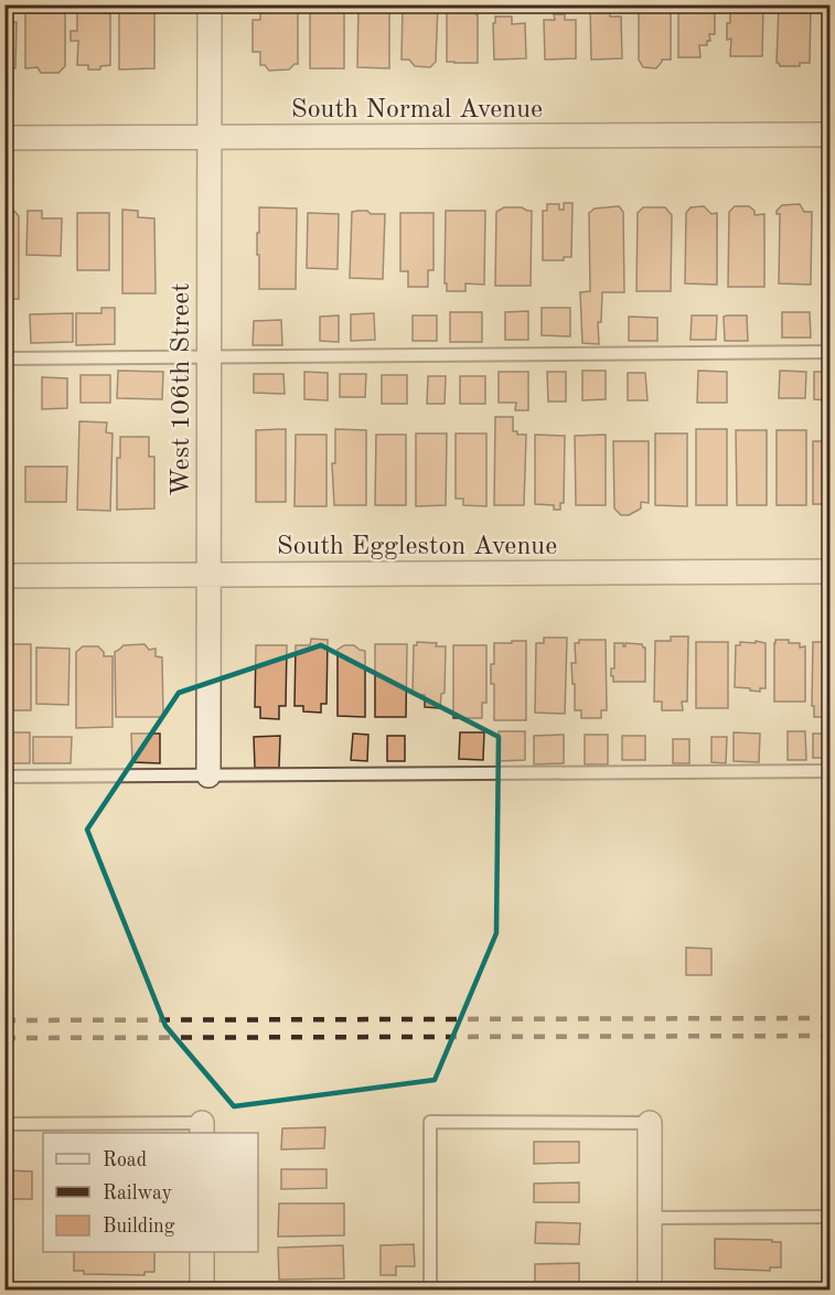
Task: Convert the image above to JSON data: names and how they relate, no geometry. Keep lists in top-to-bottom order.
{
  "streets": {
    "street": ["South Normal Avenue", "West 106th Street", "South Eggleston Avenue"]
  },
  "crossings": [
    ["South Normal Avenue", "West 106th Street"],
    ["West 106th Street", "South Eggleston Avenue"]
  ],
  "legend": ["Road", "Railway", "Building"]
}
